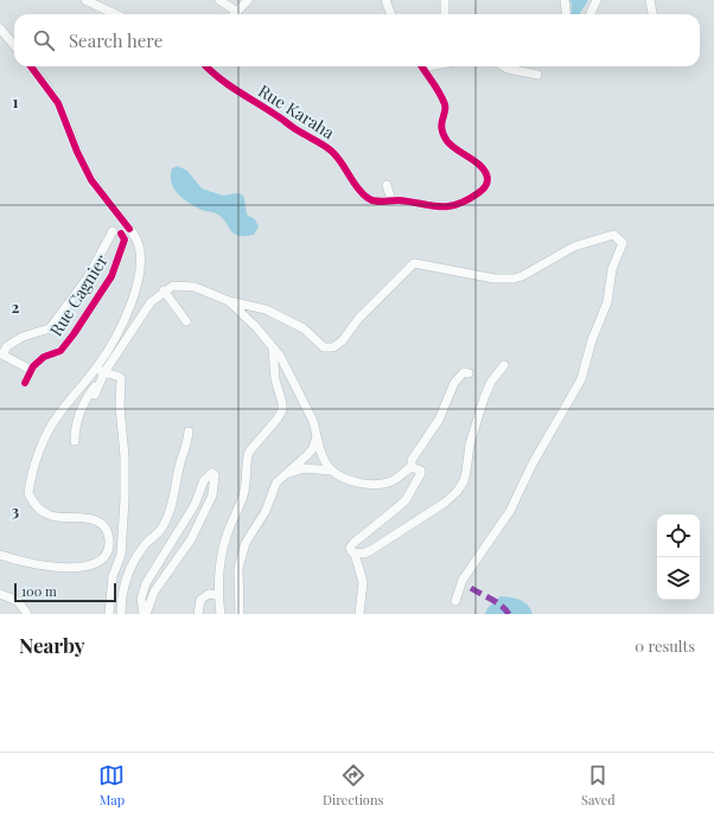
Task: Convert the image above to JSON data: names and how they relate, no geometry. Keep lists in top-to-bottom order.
{
  "streets": {
    "street": ["Rue Karaha", "Rue Cagnier"]
  },
  "scale_bar": "100 m",
  "page": {
    "search": "Search here",
    "scale": "100 m",
    "heading": ["Nearby", "0 results"],
    "nav": ["Map", "Directions", "Saved"]
  },
  "grid": {
    "rows": ["1", "2", "3"]
  }
}
